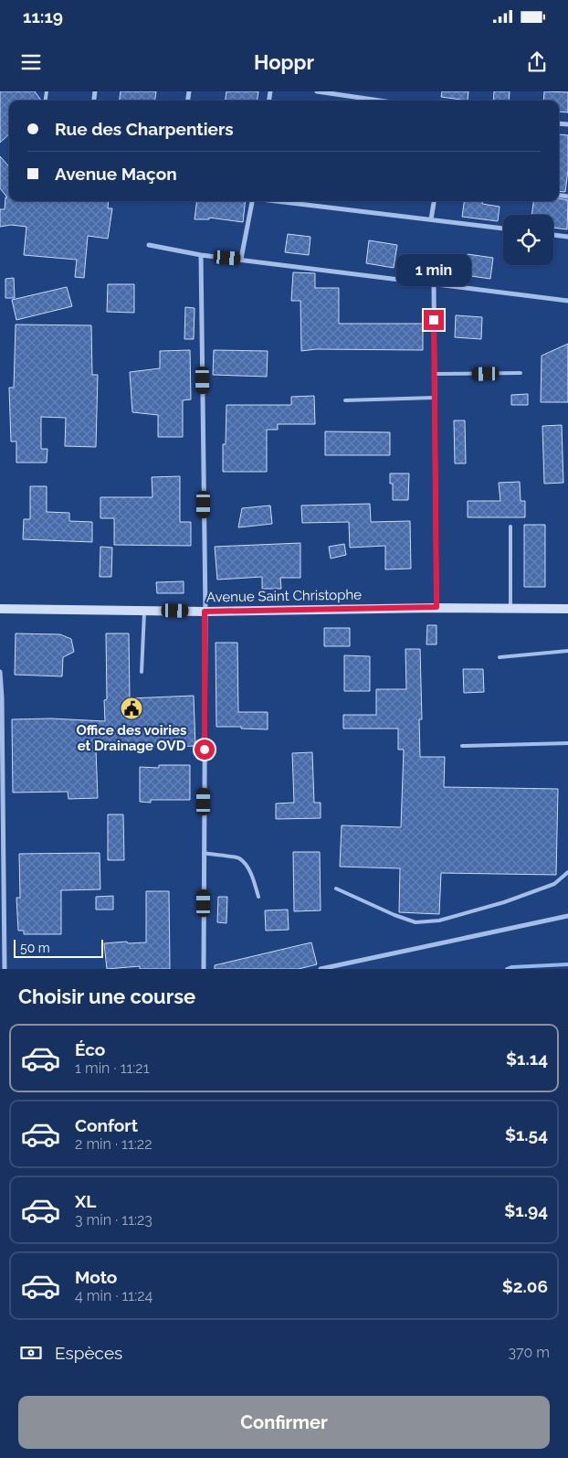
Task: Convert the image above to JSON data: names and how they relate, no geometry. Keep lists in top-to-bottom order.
{
  "streets": {
    "street": ["Avenue Saint Christophe"]
  },
  "places": {
    "public building": ["Office des voiries et Drainage OVD"]
  },
  "scale_bar": "50 m",
  "page": {
    "status": "11:19",
    "header": "Hoppr",
    "banner": ["Rue des Charpentiers", "Avenue Maçon"],
    "bubble": "1 min",
    "scale": "50 m",
    "heading": "Choisir une course",
    "list": [
      {
        "name": "Éco",
        "note": "1 min · 11:21",
        "value": "$1.14"
      },
      {
        "name": "Confort",
        "note": "2 min · 11:22",
        "value": "$1.54"
      },
      {
        "name": "XL",
        "note": "3 min · 11:23",
        "value": "$1.94"
      },
      {
        "name": "Moto",
        "note": "4 min · 11:24",
        "value": "$2.06"
      }
    ],
    "pay": ["Espèces", "370 m"],
    "buttons": "Confirmer"
  }
}
